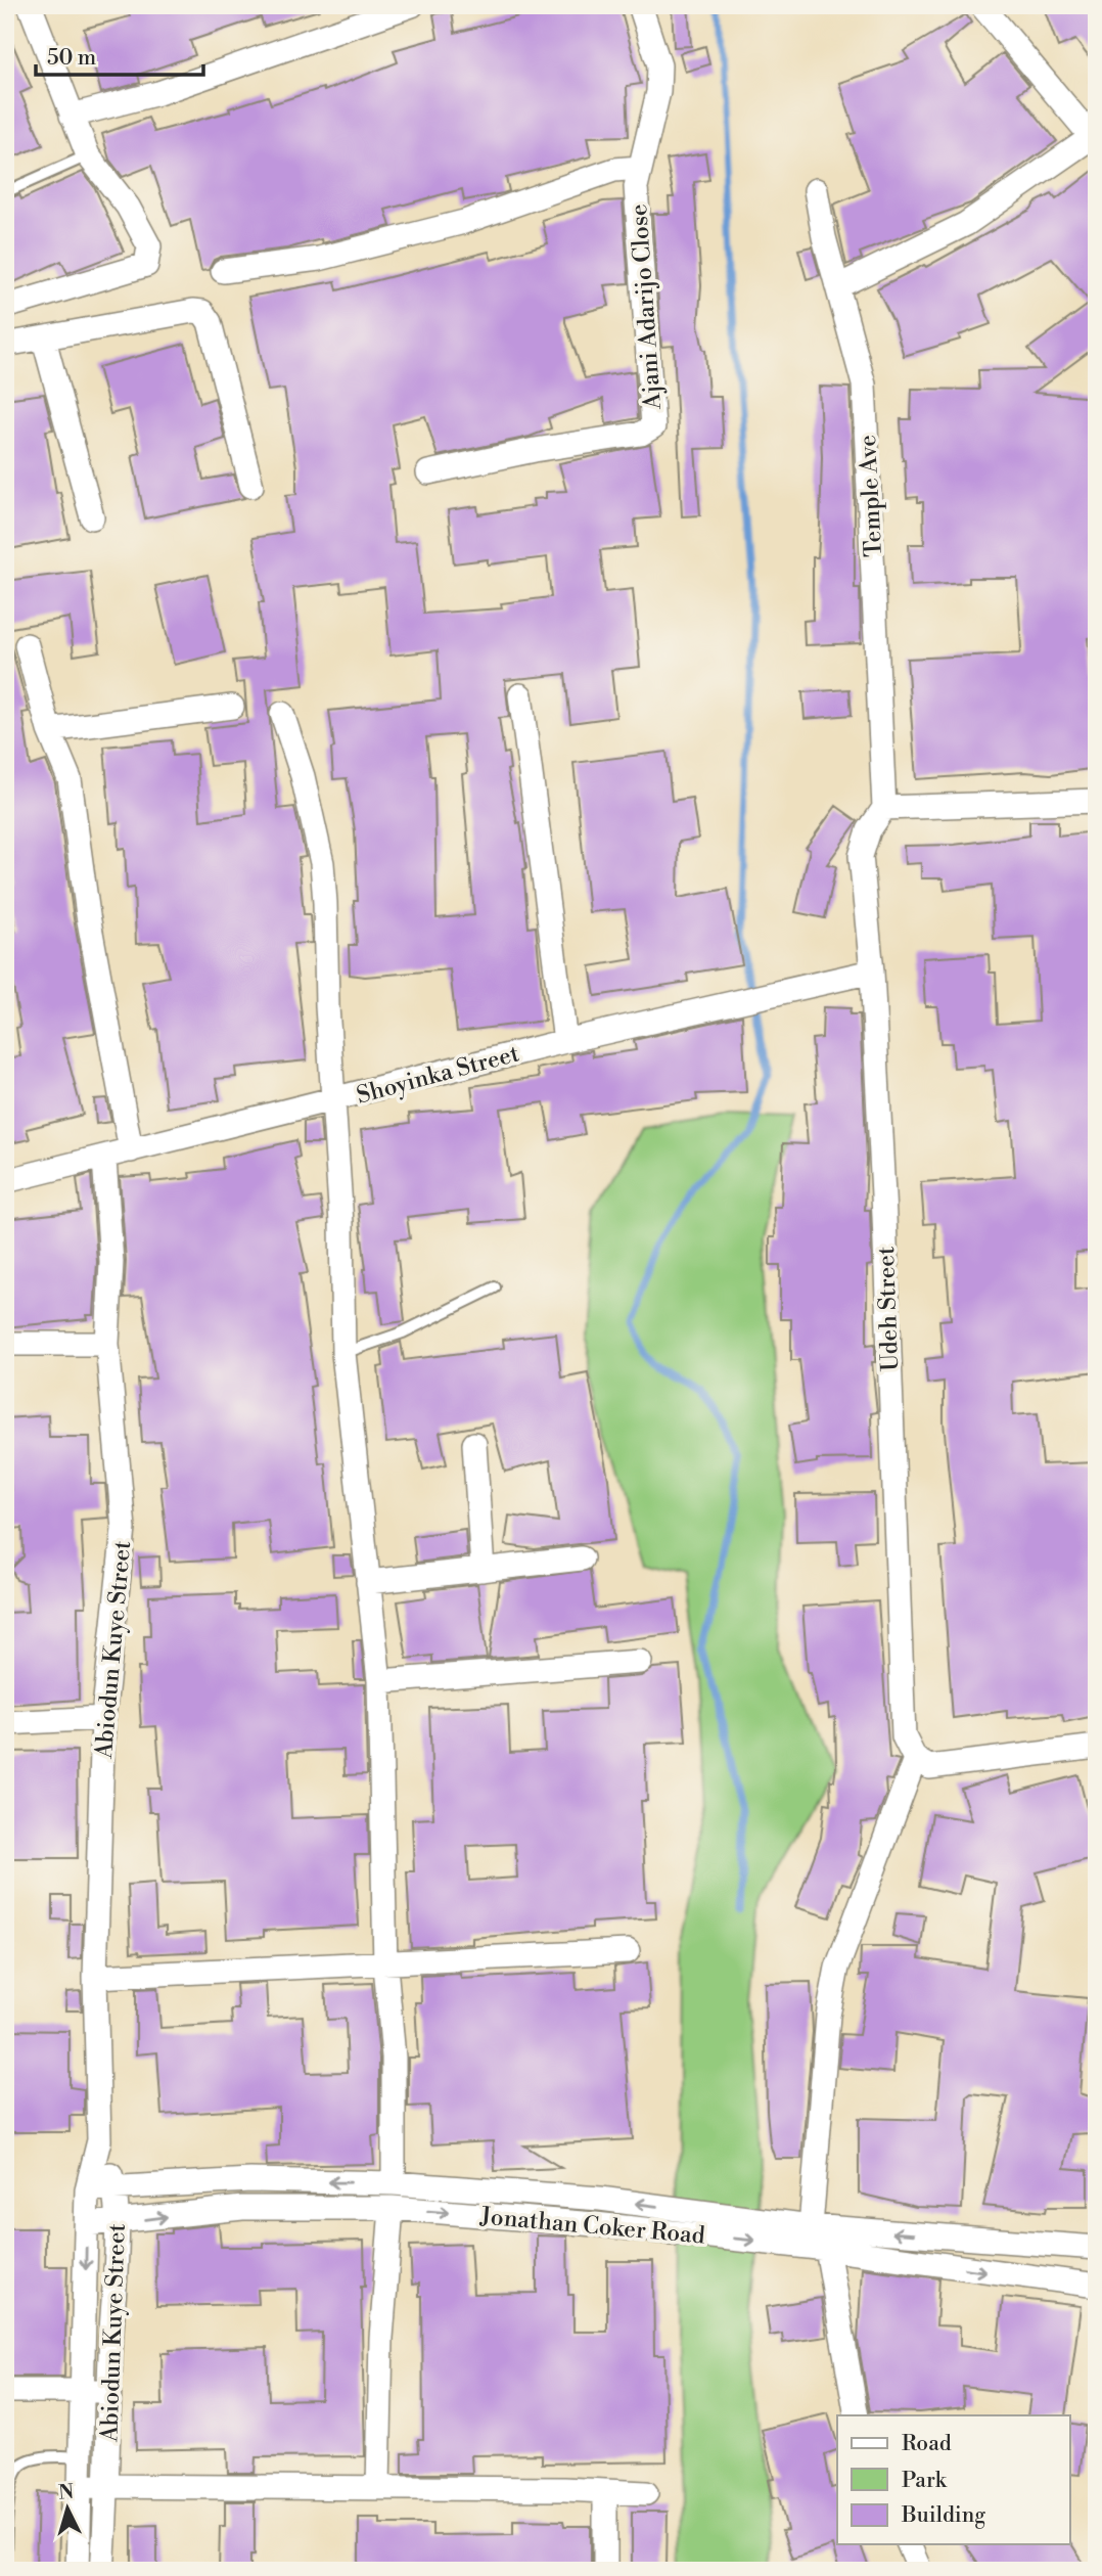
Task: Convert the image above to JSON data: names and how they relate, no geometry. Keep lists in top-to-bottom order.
{
  "streets": {
    "street": [
      "Ajani Adarijo Close",
      "Temple Ave",
      "Shoyinka Street",
      "Udeh Street",
      "Abiodun Kuye Street",
      "Jonathan Coker Road"
    ]
  },
  "crossings": [
    ["Temple Ave", "Udeh Street"],
    ["Shoyinka Street", "Udeh Street"],
    ["Shoyinka Street", "Abiodun Kuye Street"],
    ["Abiodun Kuye Street", "Jonathan Coker Road"]
  ],
  "legend": ["Road", "Park", "Building"],
  "scale_bar": "50 m",
  "north": "top"
}
